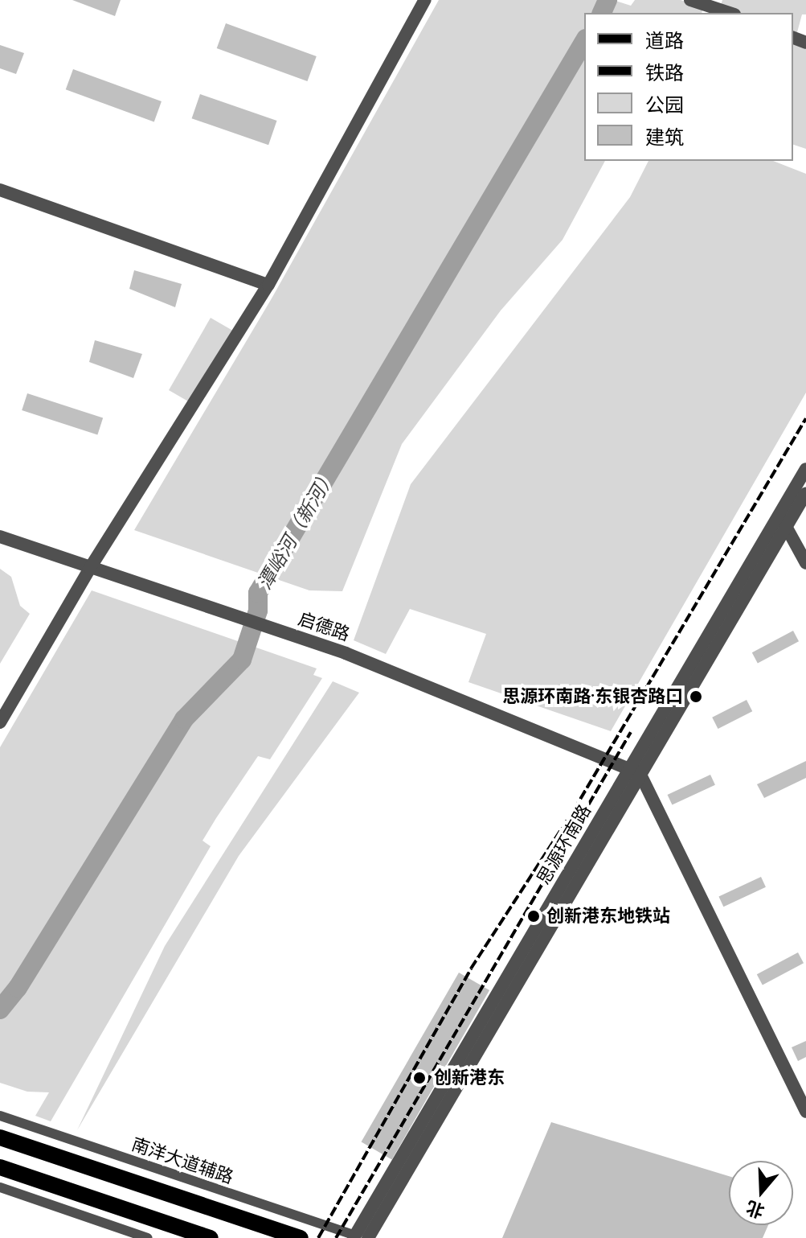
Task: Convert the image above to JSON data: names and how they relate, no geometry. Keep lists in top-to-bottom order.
{
  "streets": {
    "street": ["启德路", "思源环南路", "南洋大道辅路"]
  },
  "crossings": [
    ["启德路", "思源环南路"],
    ["思源环南路", "南洋大道辅路"]
  ],
  "water": ["潭峪河（新河）"],
  "places": ["思源环南路·东银杏路口", "创新港东地铁站", "创新港东"],
  "legend": [
    "道路",
    "铁路",
    "公园",
    "建筑"
  ],
  "north": "bottom"
}
